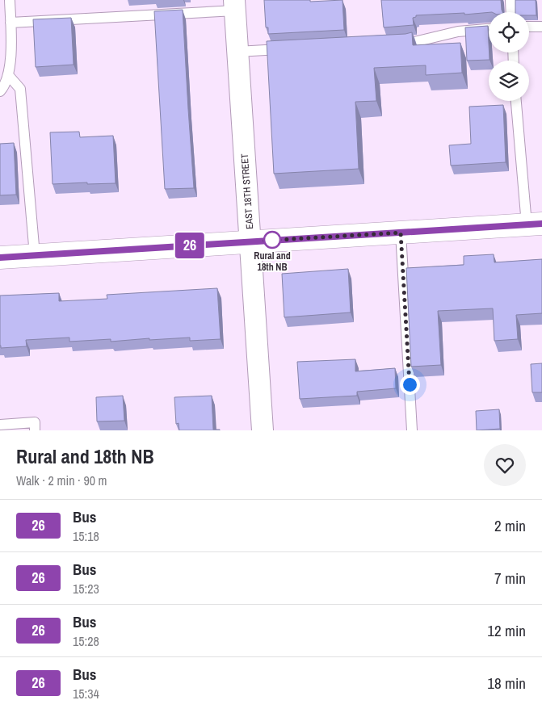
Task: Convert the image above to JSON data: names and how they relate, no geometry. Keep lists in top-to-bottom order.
{
  "streets": {
    "street": ["EAST 18TH STREET"]
  },
  "places": ["Rural and 18th NB"],
  "lines": ["bus line 26"],
  "page": {
    "on_map": "26",
    "heading": ["Rural and 18th NB", "Walk · 2 min · 90 m"],
    "list": [
      {
        "mark": "26",
        "name": "Bus",
        "note": "15:18",
        "value": "2 min"
      },
      {
        "mark": "26",
        "name": "Bus",
        "note": "15:23",
        "value": "7 min"
      },
      {
        "mark": "26",
        "name": "Bus",
        "note": "15:28",
        "value": "12 min"
      },
      {
        "mark": "26",
        "name": "Bus",
        "note": "15:34",
        "value": "18 min"
      }
    ]
  }
}
